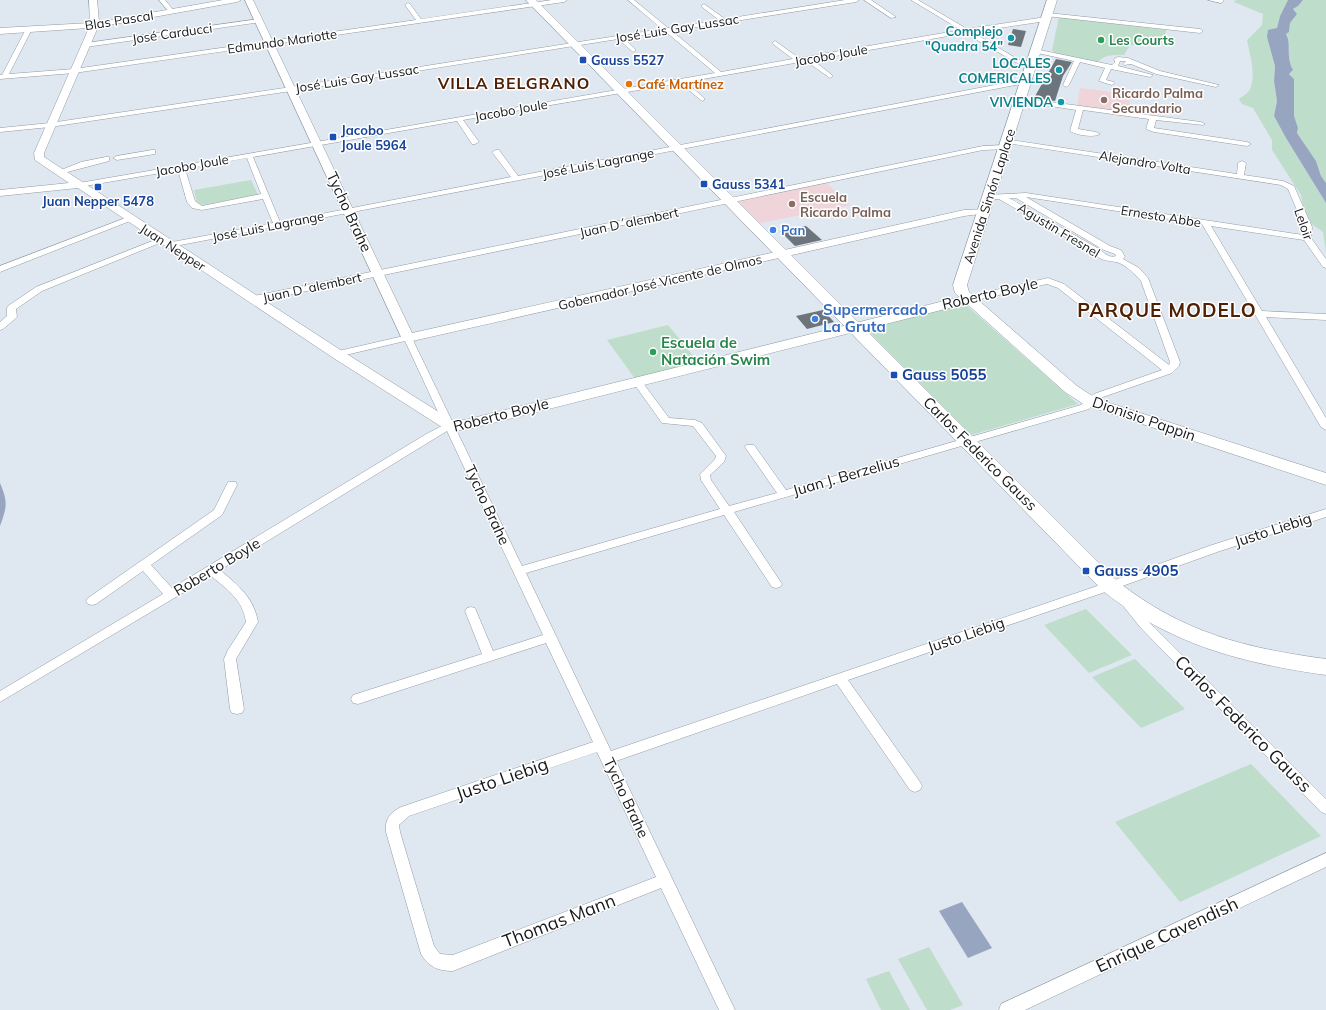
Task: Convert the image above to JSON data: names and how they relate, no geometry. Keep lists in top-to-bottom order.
{
  "streets": {
    "main road": [
      "Blas Pascal",
      "Jacobo Joule",
      "Avenida Simón Laplace",
      "Tycho Brahe",
      "Juan Nepper",
      "Gobernador José Vicente de Olmos",
      "Roberto Boyle",
      "Dionisio Pappin",
      "Carlos Federico Gauss"
    ],
    "street": [
      "José Luis Gay Lussac",
      "José Carducci",
      "Edmundo Mariotte",
      "Alejandro Volta",
      "José Luis Lagrange",
      "Ernesto Abbe",
      "Juan D´alembert",
      "Leloir",
      "Agustin Fresnel",
      "Juan J. Berzelius",
      "Justo Liebig",
      "Thomas Mann",
      "Enrique Cavendish"
    ]
  },
  "crossings": [
    ["Blas Pascal", "Juan Nepper"],
    ["José Luis Gay Lussac", "Tycho Brahe"],
    ["José Luis Gay Lussac", "Juan Nepper"],
    ["José Luis Gay Lussac", "Carlos Federico Gauss"],
    ["José Carducci", "Tycho Brahe"],
    ["José Carducci", "Juan Nepper"],
    ["Edmundo Mariotte", "Tycho Brahe"],
    ["Edmundo Mariotte", "Juan Nepper"],
    ["Edmundo Mariotte", "Carlos Federico Gauss"],
    ["Jacobo Joule", "Avenida Simón Laplace"],
    ["Jacobo Joule", "Tycho Brahe"],
    ["Jacobo Joule", "Juan Nepper"],
    ["Jacobo Joule", "Carlos Federico Gauss"],
    ["Alejandro Volta", "Avenida Simón Laplace"],
    ["Alejandro Volta", "Juan D´alembert"],
    ["Alejandro Volta", "Leloir"],
    ["José Luis Lagrange", "Avenida Simón Laplace"],
    ["José Luis Lagrange", "Tycho Brahe"],
    ["José Luis Lagrange", "Juan Nepper"],
    ["José Luis Lagrange", "Carlos Federico Gauss"],
    ["Avenida Simón Laplace", "Ernesto Abbe"],
    ["Avenida Simón Laplace", "Juan D´alembert"],
    ["Avenida Simón Laplace", "Agustin Fresnel"],
    ["Avenida Simón Laplace", "Gobernador José Vicente de Olmos"],
    ["Avenida Simón Laplace", "Roberto Boyle"],
    ["Avenida Simón Laplace", "Dionisio Pappin"],
    ["Tycho Brahe", "Juan D´alembert"],
    ["Tycho Brahe", "Juan Nepper"],
    ["Tycho Brahe", "Gobernador José Vicente de Olmos"],
    ["Tycho Brahe", "Roberto Boyle"],
    ["Tycho Brahe", "Juan J. Berzelius"],
    ["Tycho Brahe", "Justo Liebig"],
    ["Tycho Brahe", "Thomas Mann"],
    ["Ernesto Abbe", "Leloir"],
    ["Ernesto Abbe", "Agustin Fresnel"],
    ["Juan D´alembert", "Juan Nepper"],
    ["Juan D´alembert", "Carlos Federico Gauss"],
    ["Juan Nepper", "Gobernador José Vicente de Olmos"],
    ["Juan Nepper", "Roberto Boyle"],
    ["Gobernador José Vicente de Olmos", "Carlos Federico Gauss"],
    ["Roberto Boyle", "Dionisio Pappin"],
    ["Roberto Boyle", "Carlos Federico Gauss"],
    ["Dionisio Pappin", "Juan J. Berzelius"],
    ["Carlos Federico Gauss", "Juan J. Berzelius"],
    ["Carlos Federico Gauss", "Justo Liebig"],
    ["Justo Liebig", "Thomas Mann"]
  ],
  "districts": ["VILLA BELGRANO", "PARQUE MODELO"],
  "places": {
    "other": [
      "Complejo \"Quadra 54\"",
      "Les Courts",
      "LOCALES COMERICALES",
      "Café Martínez",
      "Ricardo Palma Secundario",
      "VIVIENDA",
      "Escuela Ricardo Palma",
      "Pan",
      "Supermercado La Gruta",
      "Escuela de Natación Swim"
    ],
    "transit": [
      "Gauss 5527",
      "Jacobo Joule 5964",
      "Gauss 5341",
      "Juan Nepper 5478",
      "Gauss 5055",
      "Gauss 4905"
    ]
  }
}
